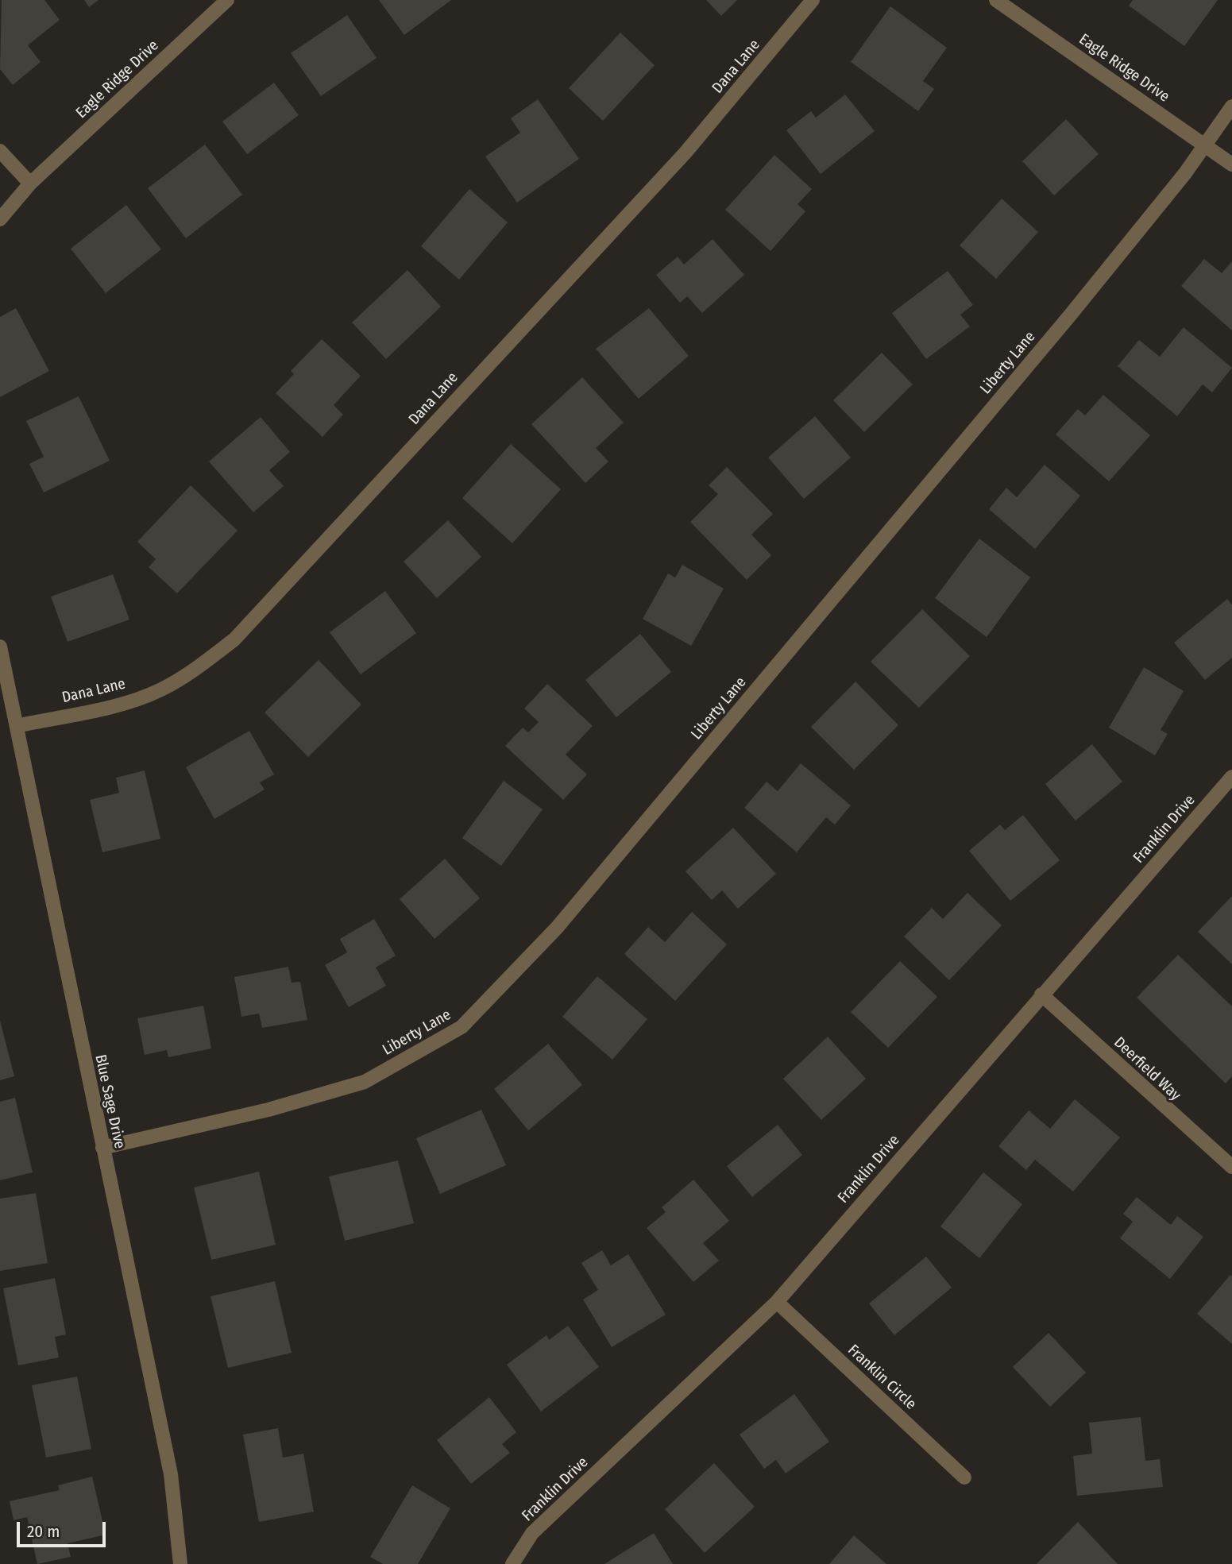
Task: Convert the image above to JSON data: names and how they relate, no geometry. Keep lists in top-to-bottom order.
{
  "streets": {
    "street": [
      "Dana Lane",
      "Eagle Ridge Drive",
      "Liberty Lane",
      "Franklin Drive",
      "Deerfield Way",
      "Blue Sage Drive",
      "Franklin Circle"
    ]
  },
  "crossings": [
    ["Dana Lane", "Blue Sage Drive"],
    ["Eagle Ridge Drive", "Liberty Lane"],
    ["Liberty Lane", "Blue Sage Drive"],
    ["Franklin Drive", "Deerfield Way"],
    ["Franklin Drive", "Franklin Circle"]
  ],
  "scale_bar": "20 m"
}
